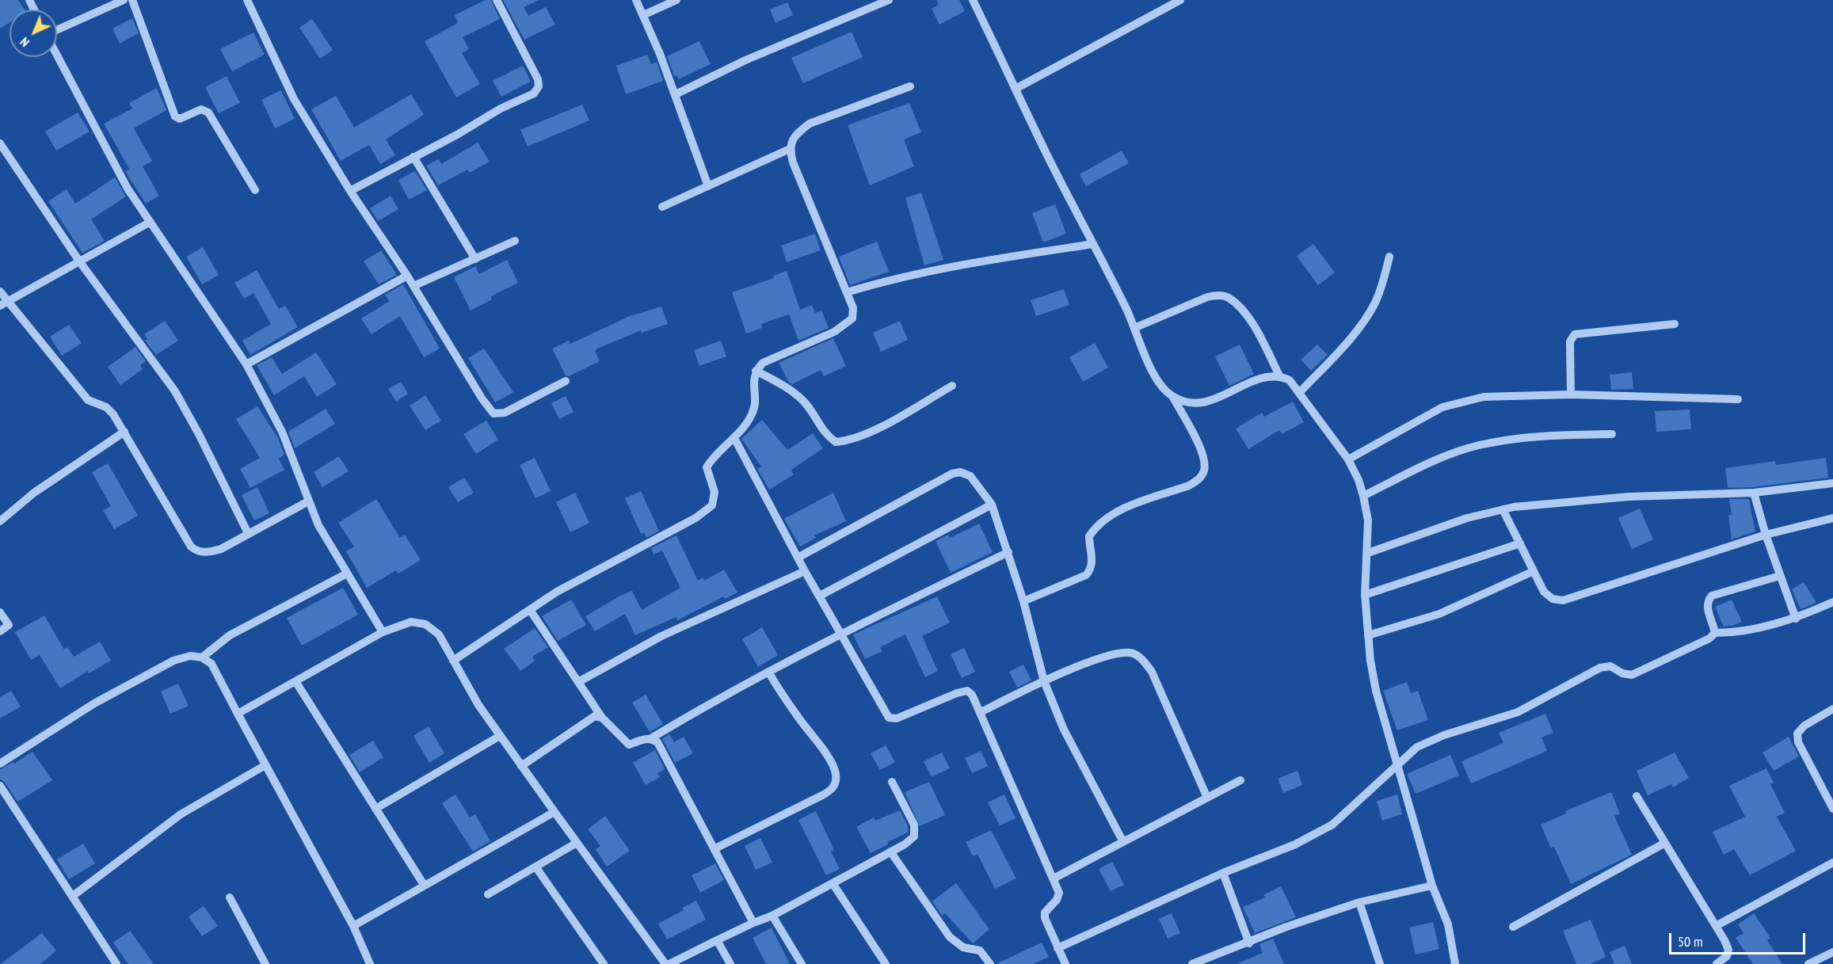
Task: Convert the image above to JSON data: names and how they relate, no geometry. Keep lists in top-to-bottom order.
{
  "scale_bar": "50 m",
  "north": "bottom left"
}
